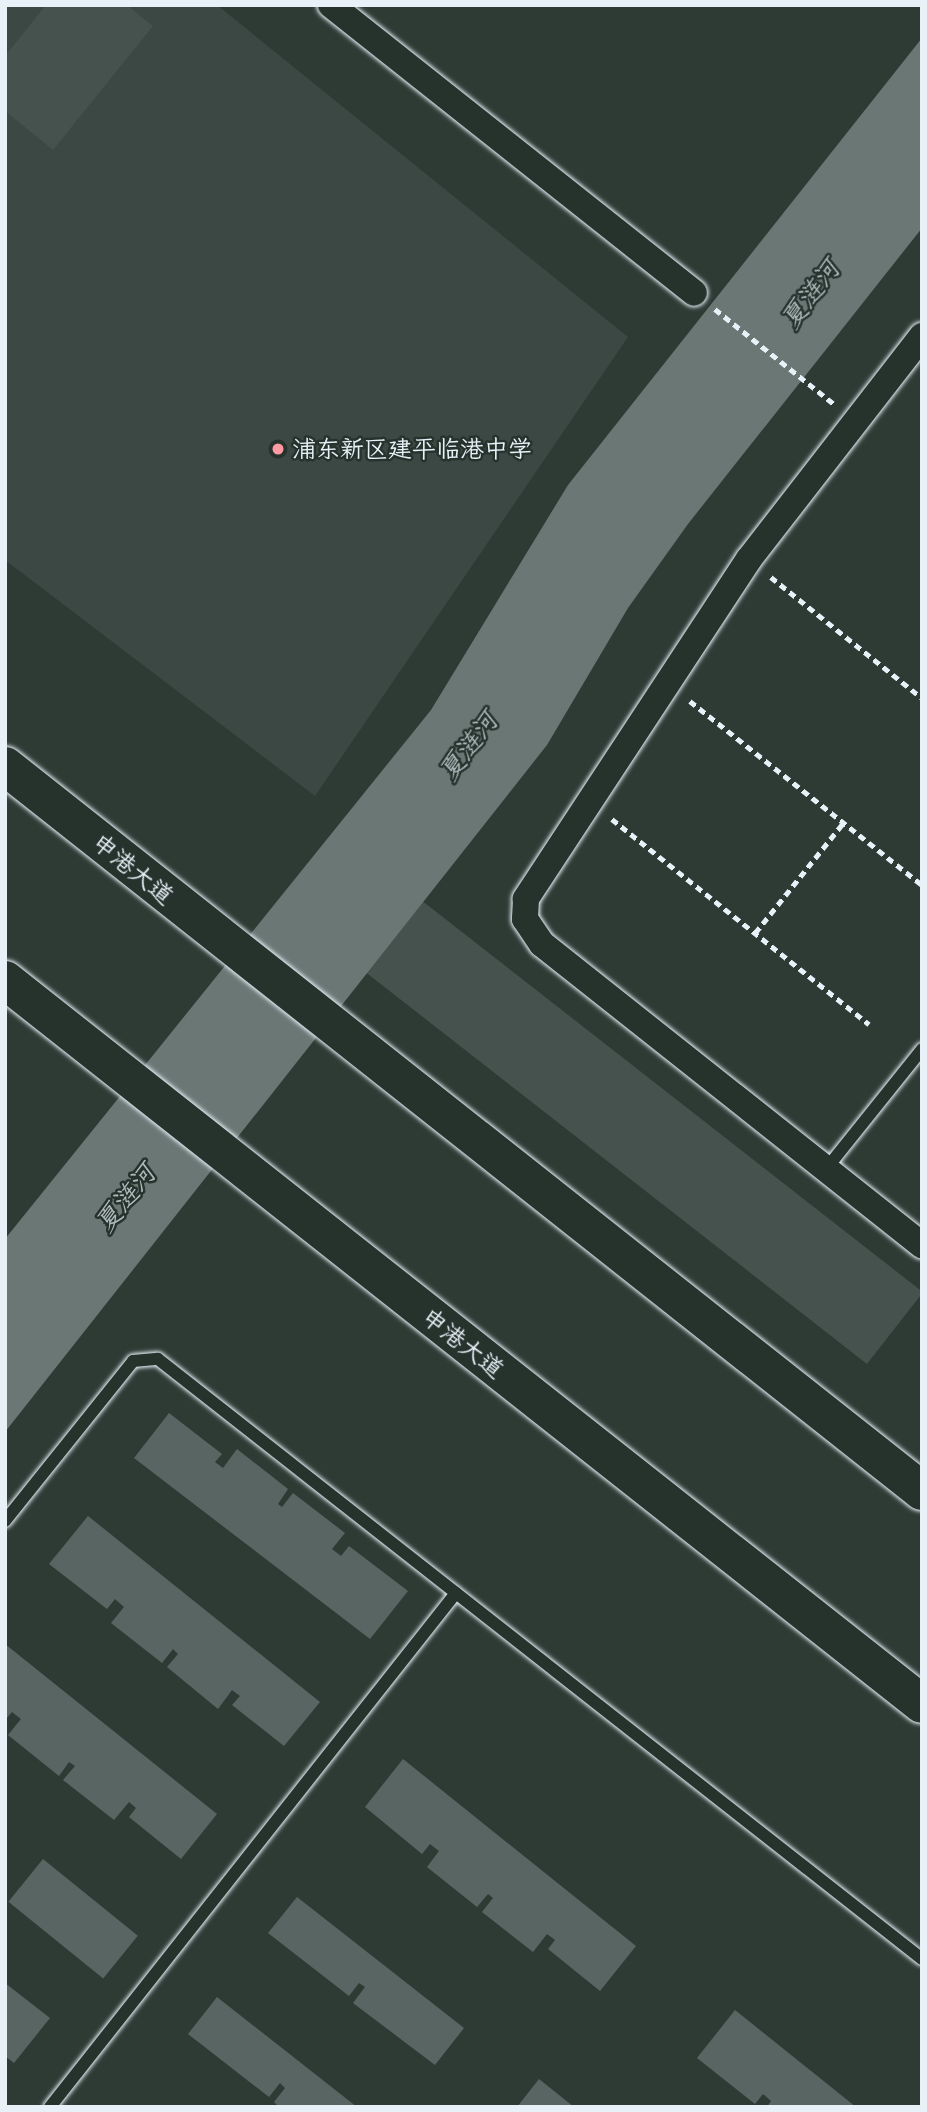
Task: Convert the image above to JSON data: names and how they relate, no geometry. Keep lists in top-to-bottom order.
{
  "streets": {
    "main road": ["申港大道"]
  },
  "water": ["夏涟河"],
  "places": ["浦东新区建平临港中学"]
}
